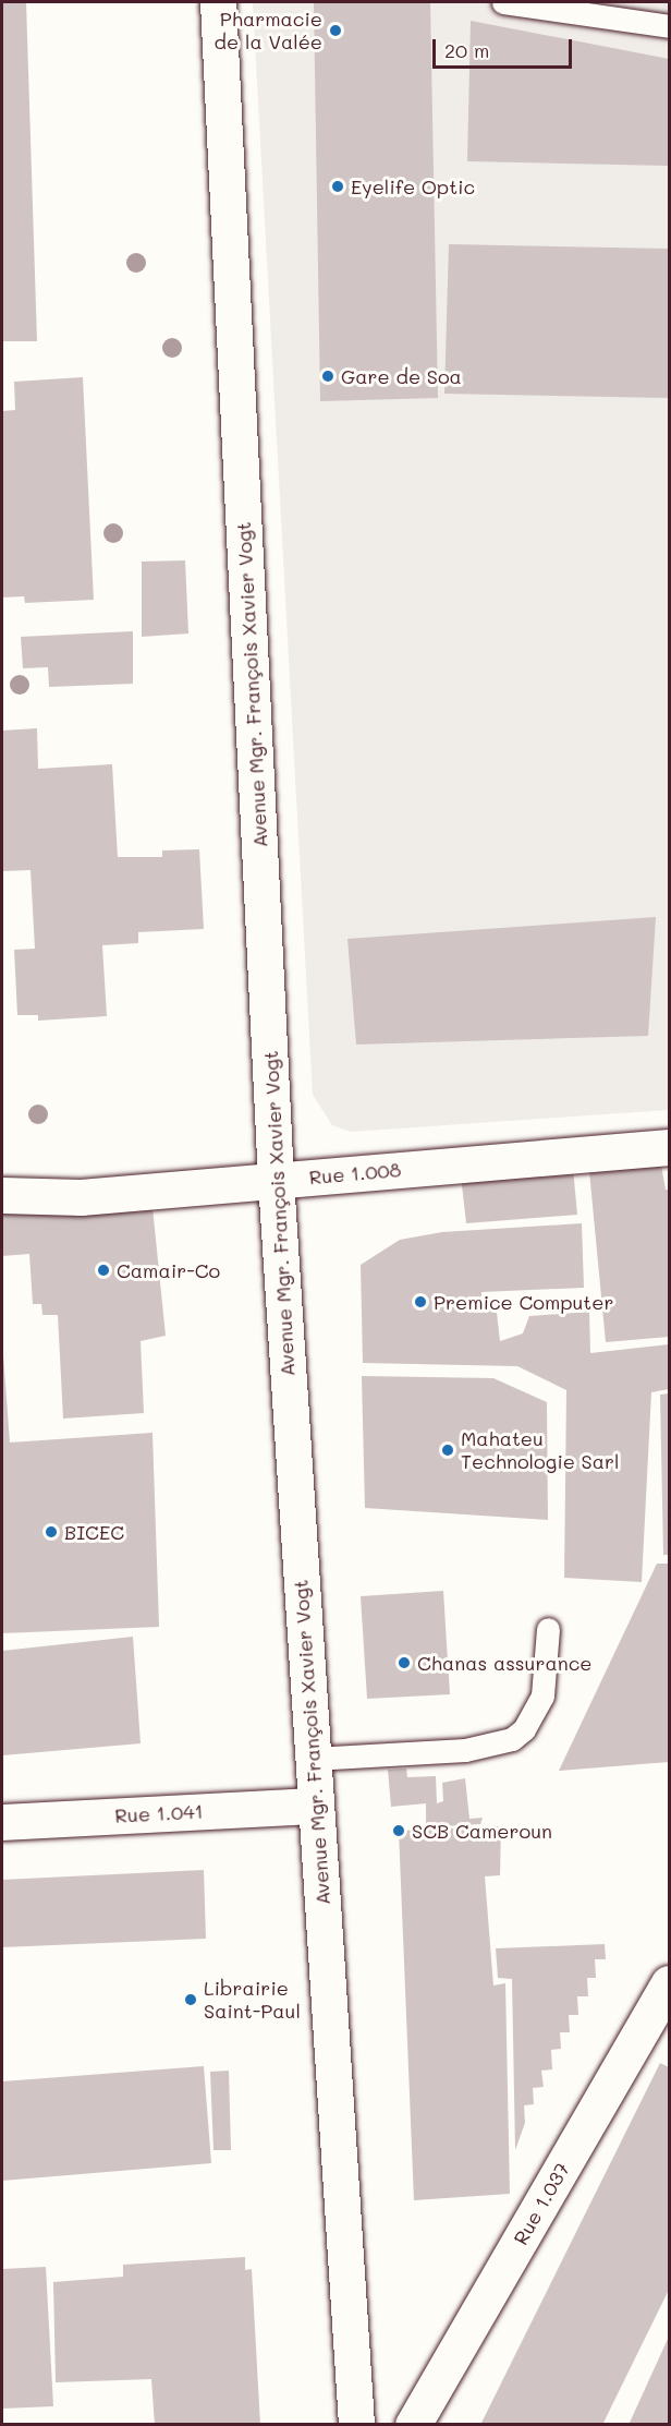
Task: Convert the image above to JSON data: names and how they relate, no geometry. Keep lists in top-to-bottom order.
{
  "streets": {
    "main road": [
      "Avenue Mgr. François Xavier Vogt",
      "Rue 1.008",
      "Rue 1.041",
      "Rue 1.037"
    ]
  },
  "crossings": [
    ["Avenue Mgr. François Xavier Vogt", "Rue 1.008"],
    ["Avenue Mgr. François Xavier Vogt", "Rue 1.041"]
  ],
  "places": [
    "Pharmacie de la Valée",
    "Eyelife Optic",
    "Gare de Soa",
    "Camair-Co",
    "Premice Computer",
    "Mahateu Technologie Sarl",
    "BICEC",
    "Chanas assurance",
    "SCB Cameroun",
    "Librairie Saint-Paul"
  ],
  "scale_bar": "20 m"
}
